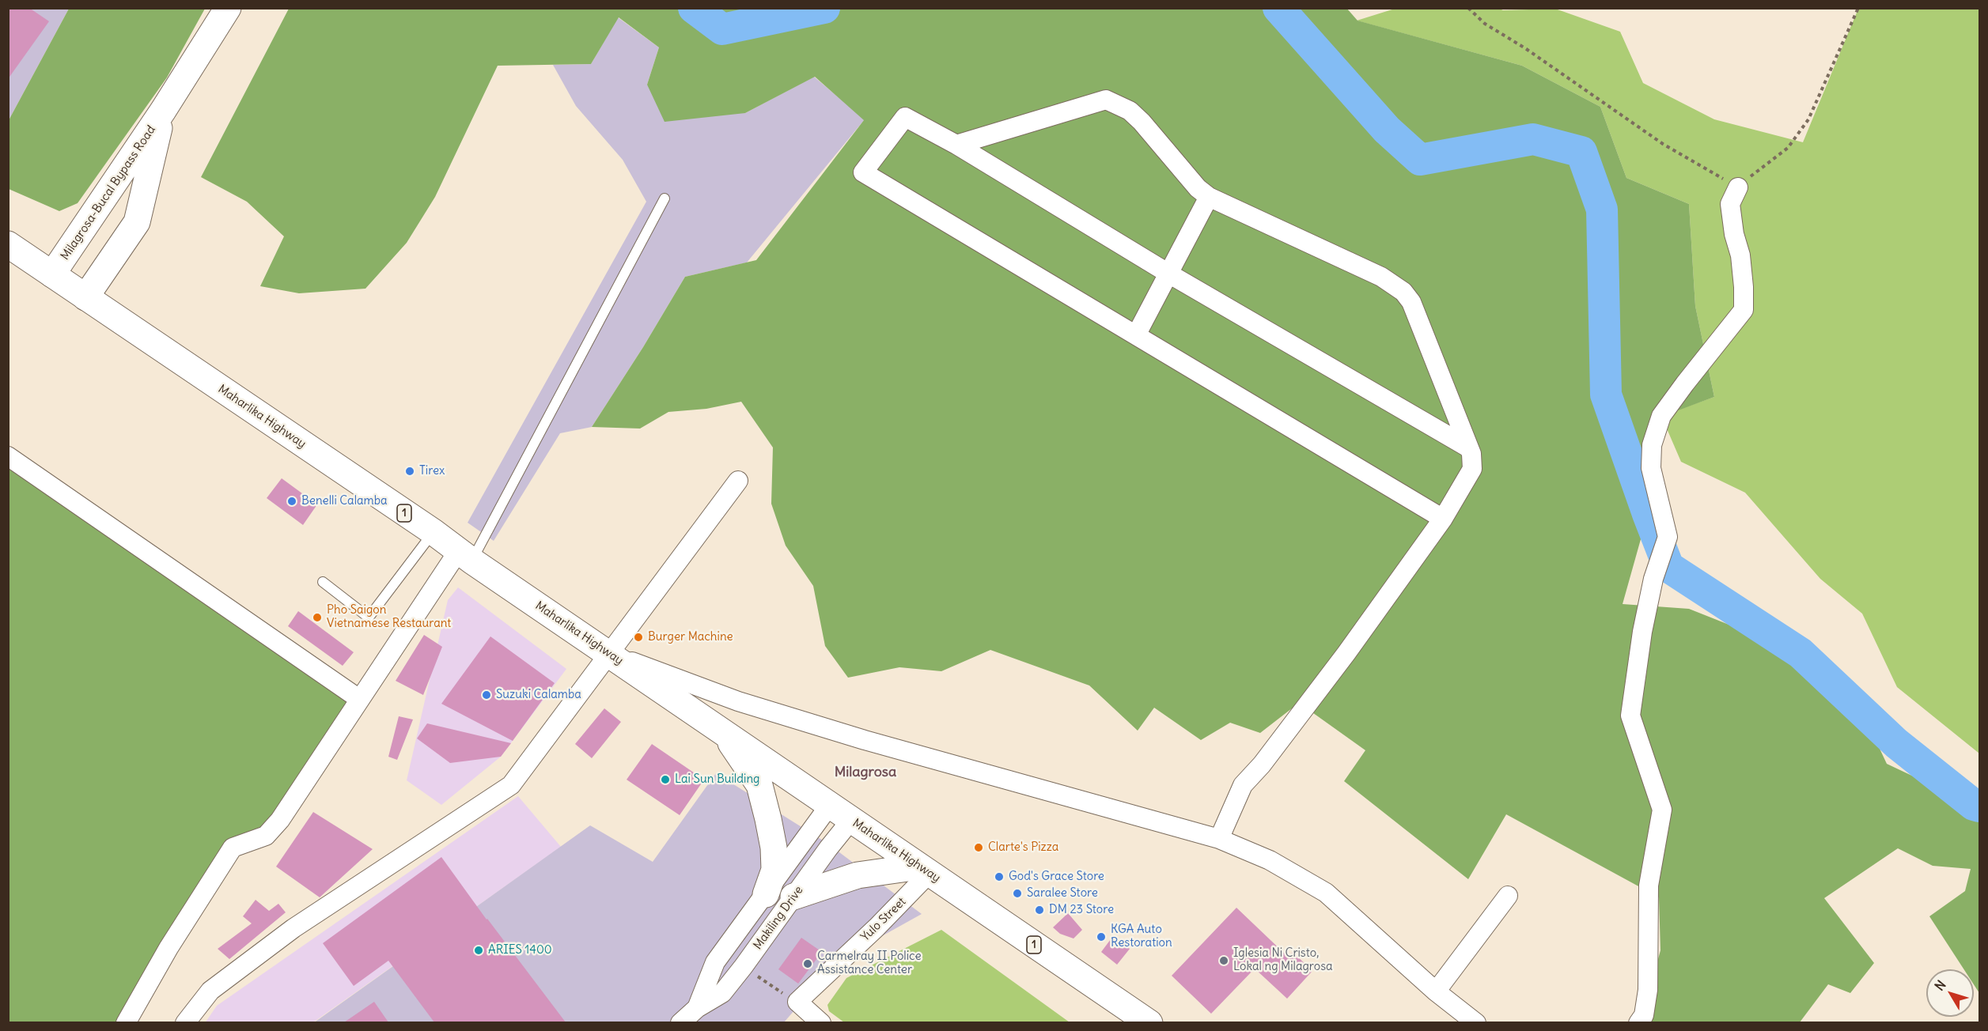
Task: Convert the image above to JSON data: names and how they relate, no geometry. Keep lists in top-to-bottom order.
{
  "streets": {
    "main road": ["Milagrosa-Bucal Bypass Road", "Maharlika Highway", "1"],
    "street": ["Makiling Drive", "Yulo Street"]
  },
  "crossings": [
    ["Milagrosa-Bucal Bypass Road", "Maharlika Highway"],
    ["Maharlika Highway", "Makiling Drive"],
    ["Maharlika Highway", "Yulo Street"]
  ],
  "districts": ["Milagrosa"],
  "places": [
    "Tirex",
    "Benelli Calamba",
    "Pho Saigon Vietnamese Restaurant",
    "Burger Machine",
    "Suzuki Calamba",
    "Lai Sun Building",
    "Clarte's Pizza",
    "God's Grace Store",
    "Saralee Store",
    "DM 23 Store",
    "KGA Auto Restoration",
    "ARIES 1400",
    "Iglesia Ni Cristo, Lokal ng Milagrosa",
    "Carmelray II Police Assistance Center"
  ],
  "north": "top left"
}
